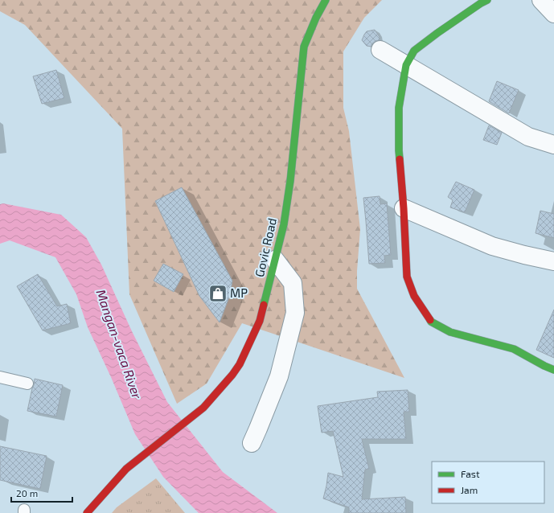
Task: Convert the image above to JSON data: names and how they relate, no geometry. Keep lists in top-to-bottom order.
{
  "streets": {
    "main road": ["Govic Road"]
  },
  "water": ["Mangan-vaca River"],
  "places": {
    "shop": ["MP"]
  },
  "legend": ["Fast", "Jam"],
  "scale_bar": "20 m"
}
